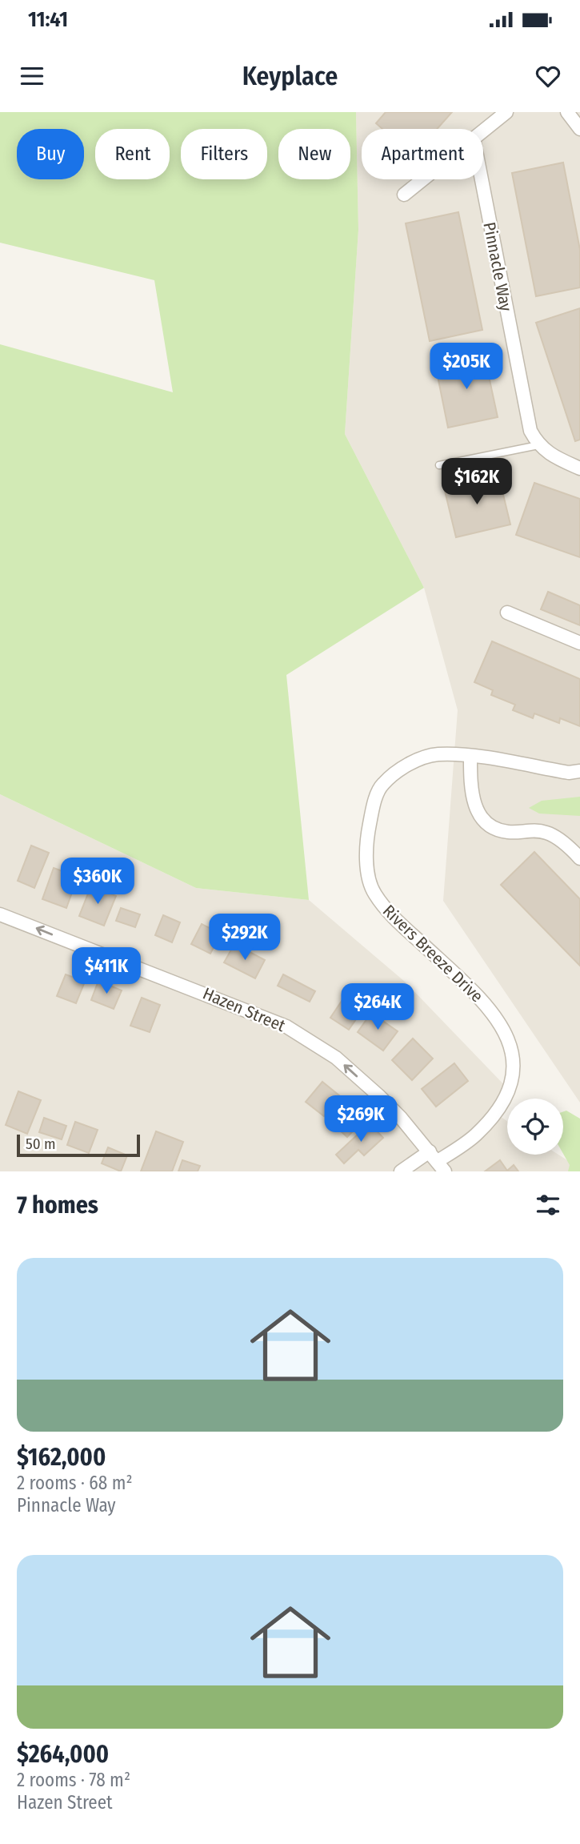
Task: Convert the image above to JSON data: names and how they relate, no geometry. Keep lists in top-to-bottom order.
{
  "streets": {
    "street": ["Pinnacle Way", "Rivers Breeze Drive", "Hazen Street"]
  },
  "crossings": [
    ["Rivers Breeze Drive", "Hazen Street"]
  ],
  "one_way": ["Hazen Street"],
  "scale_bar": "50 m",
  "page": {
    "status": "11:41",
    "header": "Keyplace",
    "chip": [
      "Buy",
      "Rent",
      "Filters",
      "New",
      "Apartment"
    ],
    "price": [
      "$205K",
      "$162K",
      "$360K",
      "$292K",
      "$411K",
      "$264K",
      "$269K"
    ],
    "scale": "50 m",
    "heading": "7 homes",
    "list": [
      {
        "name": "$162,000",
        "note": "2 rooms · 68 m² · Pinnacle Way"
      },
      {
        "name": "$264,000",
        "note": "2 rooms · 78 m² · Hazen Street"
      }
    ]
  }
}
